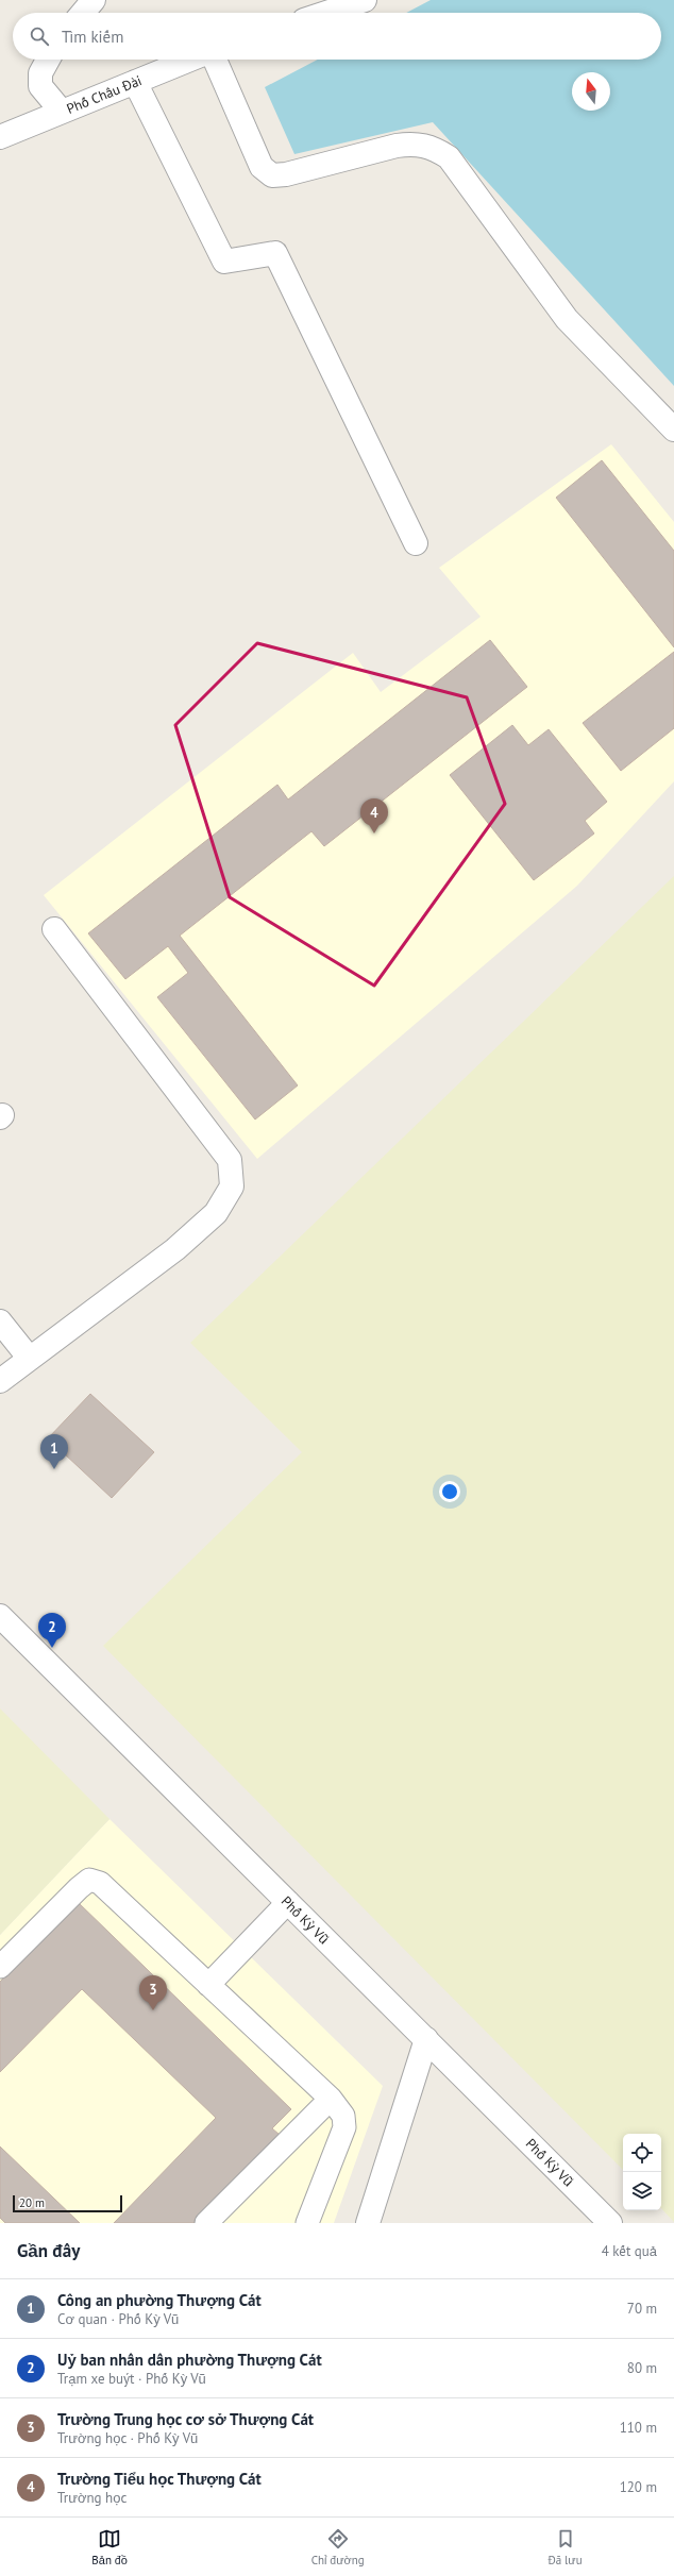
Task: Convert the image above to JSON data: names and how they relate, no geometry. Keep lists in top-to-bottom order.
{
  "streets": {
    "street": ["Phố Châu Đài", "Phố Kỳ Vũ"]
  },
  "scale_bar": "20 m",
  "north": "top",
  "page": {
    "search": "Tìm kiếm",
    "pins": [
      "4",
      "1",
      "2",
      "3"
    ],
    "scale": "20 m",
    "heading": ["Gần đây", "4 kết quả"],
    "list": [
      {
        "mark": "1",
        "name": "Công an phường Thượng Cát",
        "note": "Cơ quan · Phố Kỳ Vũ",
        "value": "70 m"
      },
      {
        "mark": "2",
        "name": "Uỷ ban nhân dân phường Thượng Cát",
        "note": "Trạm xe buýt · Phố Kỳ Vũ",
        "value": "80 m"
      },
      {
        "mark": "3",
        "name": "Trường Trung học cơ sở Thượng Cát",
        "note": "Trường học · Phố Kỳ Vũ",
        "value": "110 m"
      },
      {
        "mark": "4",
        "name": "Trường Tiểu học Thượng Cát",
        "note": "Trường học",
        "value": "120 m"
      }
    ],
    "nav": ["Bản đồ", "Chỉ đường", "Đã lưu"]
  }
}
